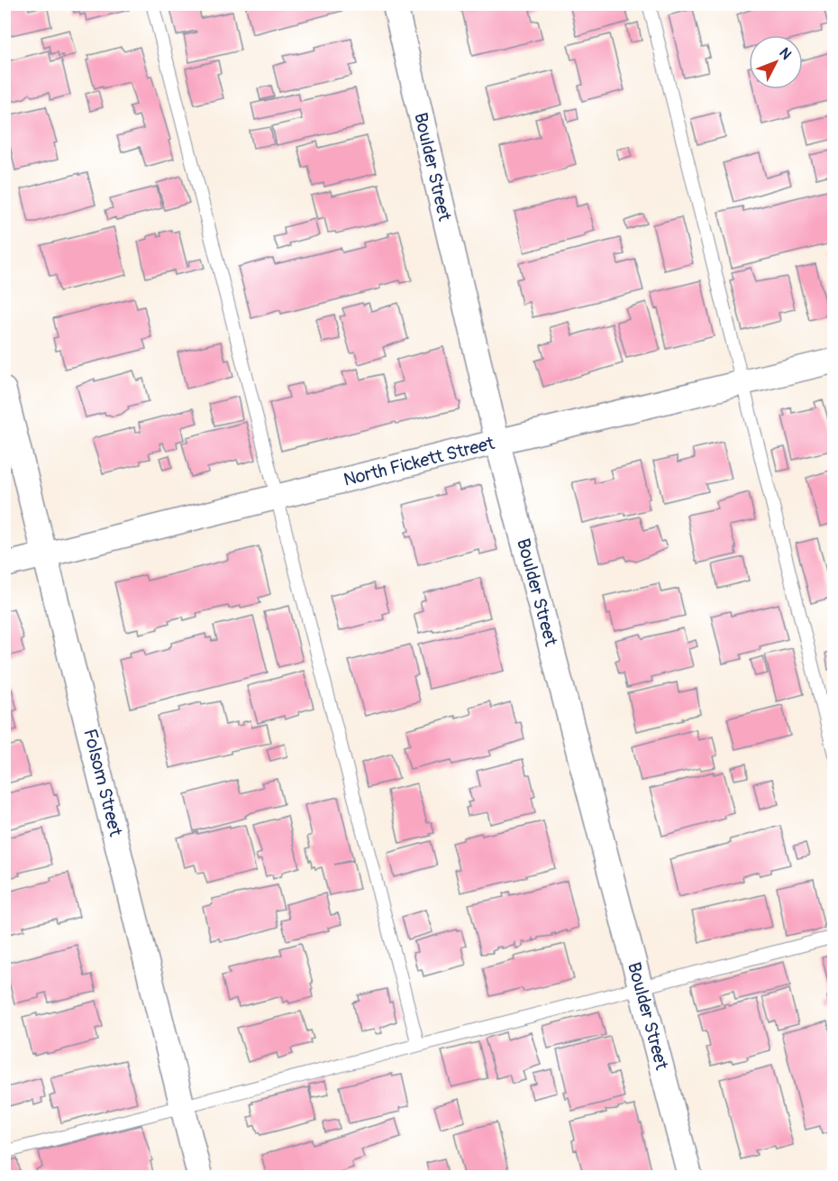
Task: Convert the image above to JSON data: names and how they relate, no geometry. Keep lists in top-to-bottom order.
{
  "streets": {
    "street": ["Boulder Street", "North Fickett Street", "Folsom Street"]
  },
  "crossings": [
    ["Boulder Street", "North Fickett Street"],
    ["North Fickett Street", "Folsom Street"]
  ],
  "north": "top right"
}
